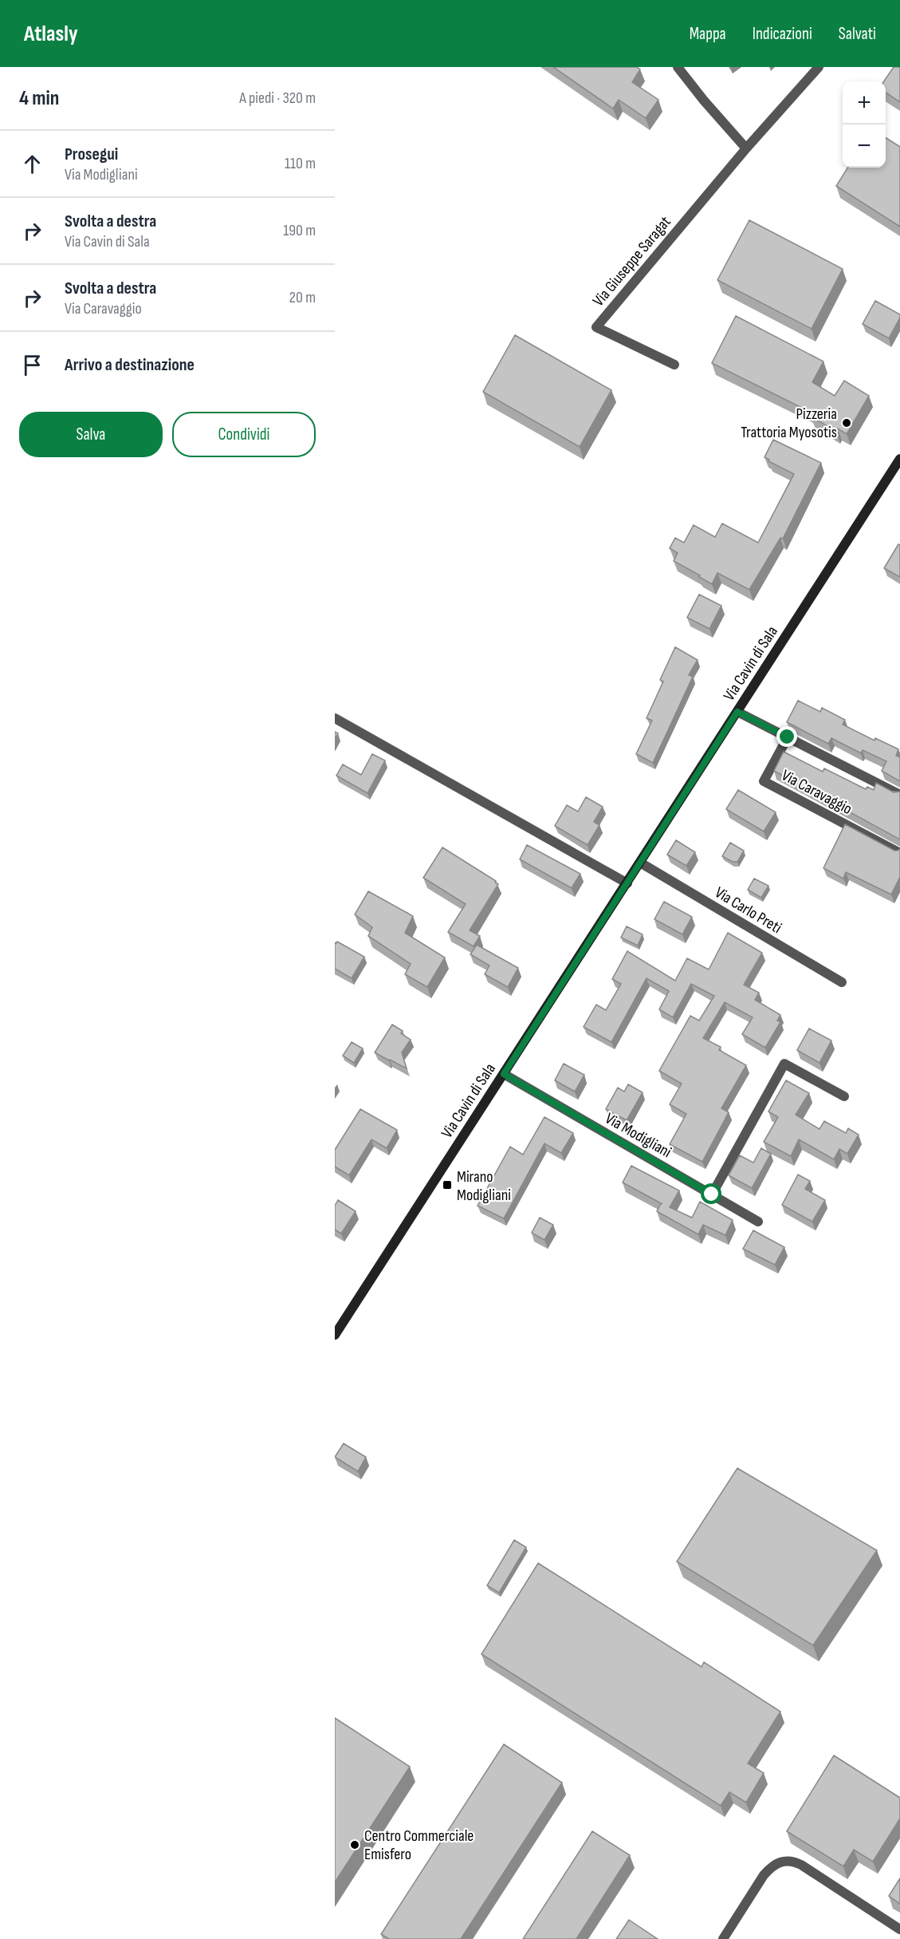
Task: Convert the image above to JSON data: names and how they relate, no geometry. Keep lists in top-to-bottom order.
{
  "streets": {
    "main road": ["Via Cavin di Sala"],
    "street": [
      "Via Giuseppe Saragat",
      "Via Caravaggio",
      "Via Carlo Preti",
      "Via Modigliani"
    ]
  },
  "crossings": [
    ["Via Cavin di Sala", "Via Carlo Preti"],
    ["Via Cavin di Sala", "Via Modigliani"]
  ],
  "places": {
    "other": ["Pizzeria Trattoria Myosotis", "Centro Commerciale Emisfero"],
    "transit": ["Mirano Modigliani"]
  },
  "page": {
    "header": "Atlasly",
    "nav": ["Mappa", "Indicazioni", "Salvati"],
    "heading": ["4 min", "A piedi · 320 m"],
    "map_buttons": ["+", "−"],
    "list": [
      ["Prosegui", "Via Modigliani", "110 m"],
      ["Svolta a destra", "Via Cavin di Sala", "190 m"],
      ["Svolta a destra", "Via Caravaggio", "20 m"],
      "Arrivo a destinazione"
    ],
    "buttons": ["Salva", "Condividi"]
  }
}
